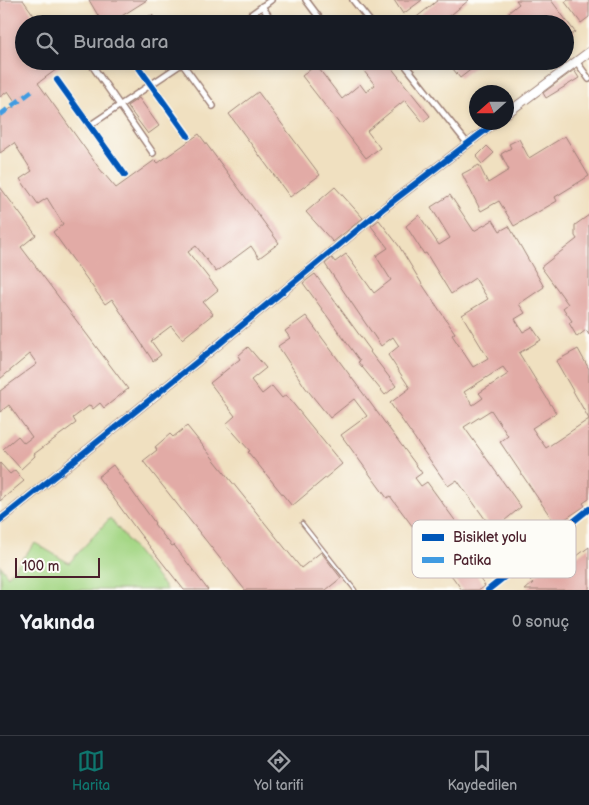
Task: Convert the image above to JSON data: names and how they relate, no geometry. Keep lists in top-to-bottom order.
{
  "legend": ["Bisiklet yolu", "Patika"],
  "scale_bar": "100 m",
  "north": "left",
  "page": {
    "search": "Burada ara",
    "scale": "100 m",
    "heading": ["Yakında", "0 sonuç"],
    "nav": ["Harita", "Yol tarifi", "Kaydedilen"]
  }
}
